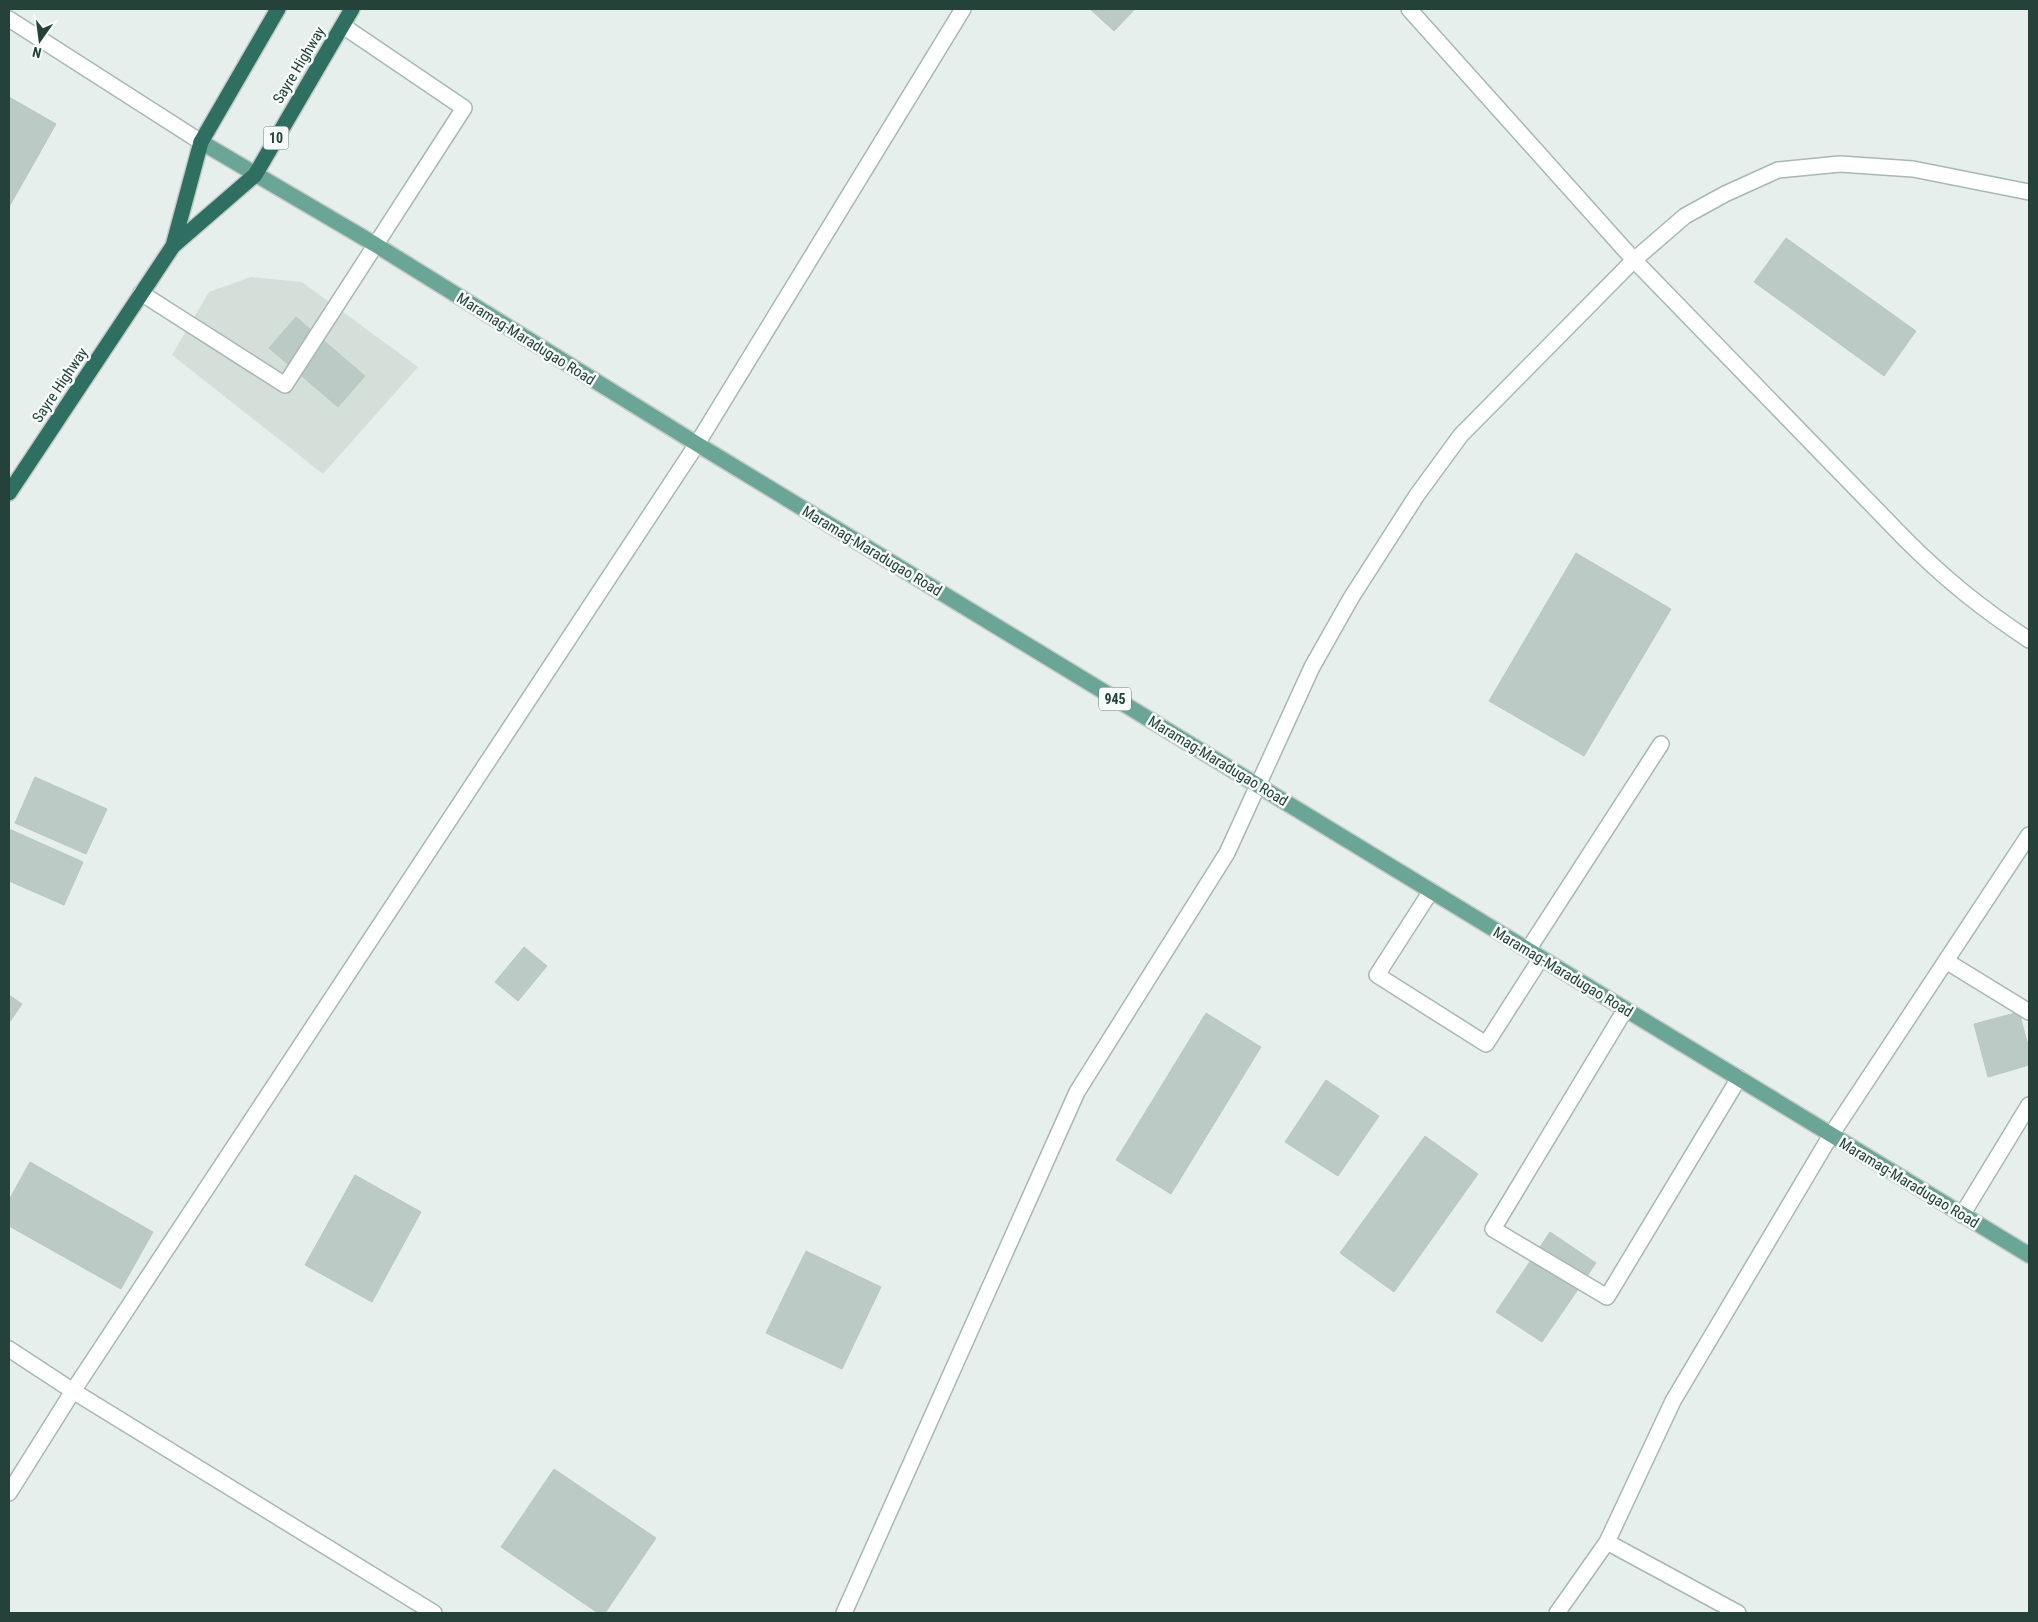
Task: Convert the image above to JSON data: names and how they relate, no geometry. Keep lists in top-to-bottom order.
{
  "streets": {
    "highway": ["Sayre Highway", "10"],
    "main road": ["Maramag-Maradugao Road", "945"]
  },
  "crossings": [
    ["Sayre Highway", "Maramag-Maradugao Road"]
  ],
  "north": "bottom"
}
